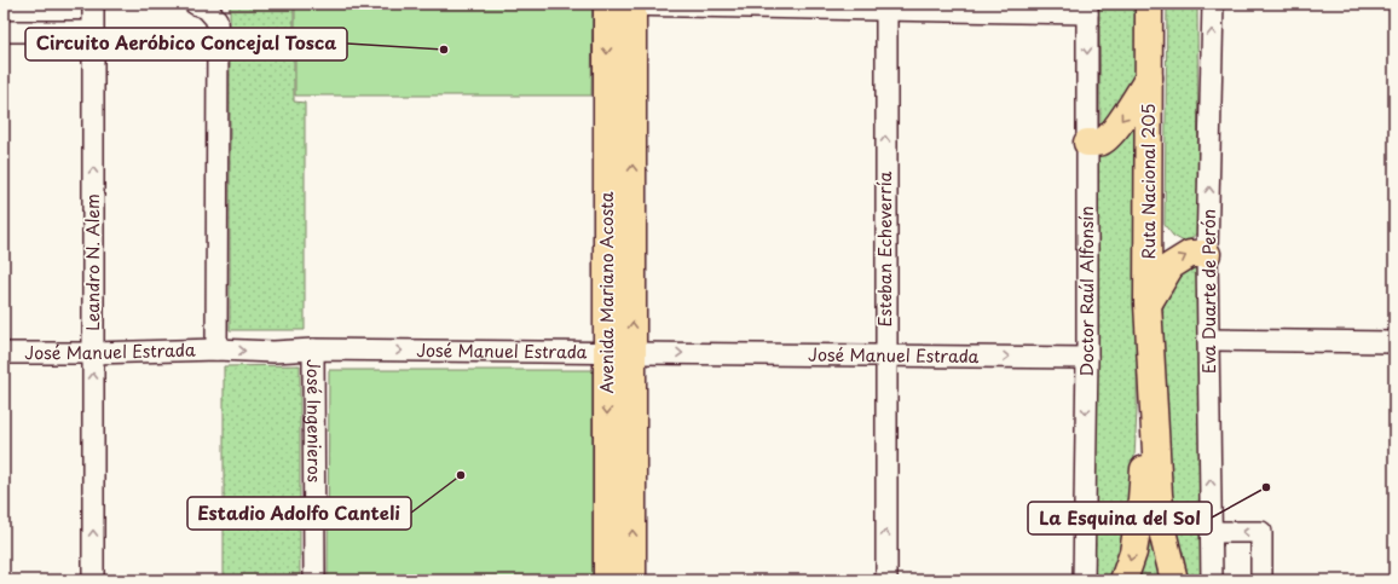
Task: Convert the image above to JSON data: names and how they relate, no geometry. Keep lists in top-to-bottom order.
{
  "streets": {
    "main road": ["Ruta Nacional 205", "Avenida Mariano Acosta"],
    "street": [
      "Esteban Echeverría",
      "Leandro N. Alem",
      "Eva Duarte de Perón",
      "Doctor Raúl Alfonsín",
      "José Manuel Estrada",
      "José Ingenieros"
    ]
  },
  "crossings": [
    ["Esteban Echeverría", "José Manuel Estrada"],
    ["Leandro N. Alem", "José Manuel Estrada"],
    ["Avenida Mariano Acosta", "José Manuel Estrada"],
    ["Doctor Raúl Alfonsín", "José Manuel Estrada"],
    ["José Manuel Estrada", "José Ingenieros"]
  ],
  "one_way": [
    "Esteban Echeverría",
    "Eva Duarte de Perón",
    "Doctor Raúl Alfonsín",
    "José Manuel Estrada"
  ],
  "places": ["Circuito Aeróbico Concejal Tosca", "Estadio Adolfo Canteli", "La Esquina del Sol"]
}
